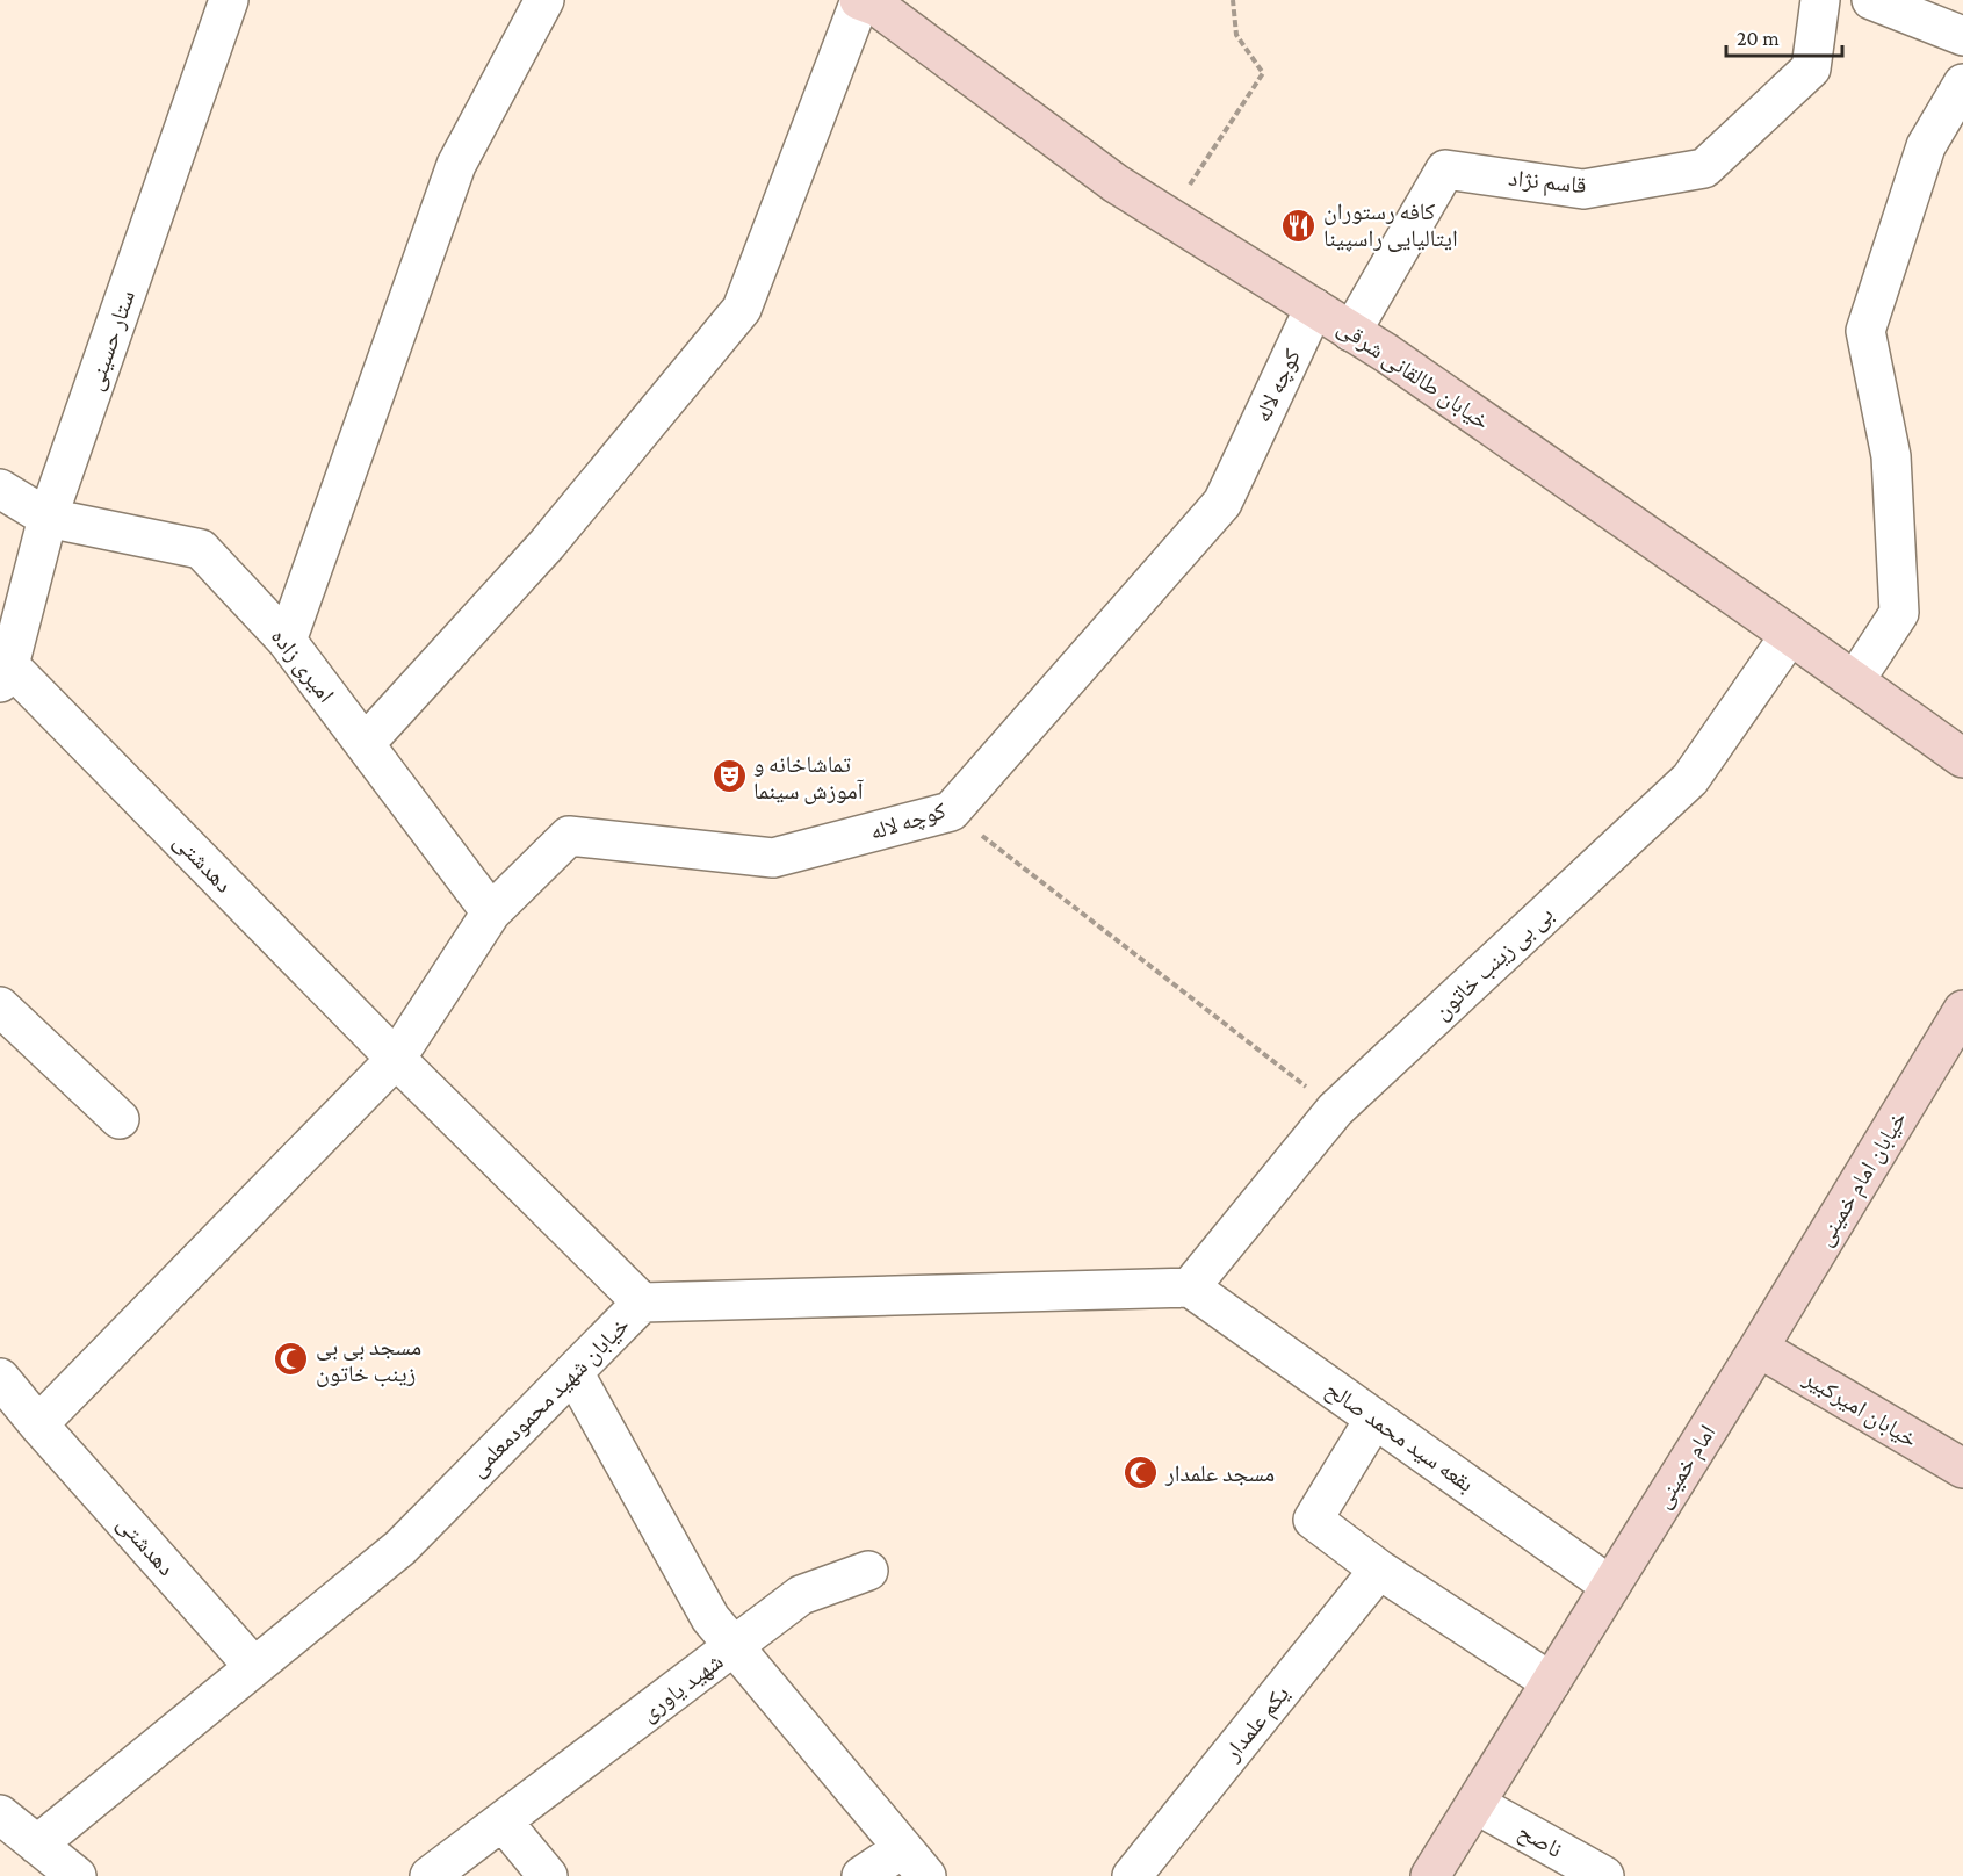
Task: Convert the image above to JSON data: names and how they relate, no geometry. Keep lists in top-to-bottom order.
{
  "streets": {
    "main road": [
      "خیابان طالقانی شرقی",
      "خیابان امام خمینی",
      "خیابان امیرکبیر",
      "امام خمینی"
    ],
    "street": [
      "قاسم نژاد",
      "ستار حسینی",
      "کوچه لاله",
      "امیری زاده",
      "دهدشتی",
      "بی بی زینب خاتون",
      "خیابان شهید محمودمعلمی",
      "بقعه سید محمد صالح",
      "شهید یاوری",
      "یکم علمدار",
      "ناصح"
    ]
  },
  "crossings": [
    ["قاسم نژاد", "خیابان طالقانی شرقی"],
    ["ستار حسینی", "امیری زاده"],
    ["ستار حسینی", "دهدشتی"],
    ["خیابان طالقانی شرقی", "کوچه لاله"],
    ["خیابان طالقانی شرقی", "بی بی زینب خاتون"],
    ["کوچه لاله", "امیری زاده"],
    ["کوچه لاله", "دهدشتی"],
    ["دهدشتی", "خیابان شهید محمودمعلمی"],
    ["بی بی زینب خاتون", "خیابان شهید محمودمعلمی"],
    ["بی بی زینب خاتون", "بقعه سید محمد صالح"],
    ["خیابان امام خمینی", "خیابان امیرکبیر"],
    ["خیابان امام خمینی", "امام خمینی"],
    ["خیابان شهید محمودمعلمی", "بقعه سید محمد صالح"],
    ["خیابان امیرکبیر", "امام خمینی"],
    ["بقعه سید محمد صالح", "امام خمینی"],
    ["امام خمینی", "ناصح"]
  ],
  "places": {
    "restaurant": ["کافه رستوران ایتالیایی راسپینا"],
    "theatre": ["تماشاخانه و آموزش سینما"],
    "mosque": ["مسجد بی بی زینب خاتون", "مسجد علمدار"]
  },
  "scale_bar": "20 m"
}
